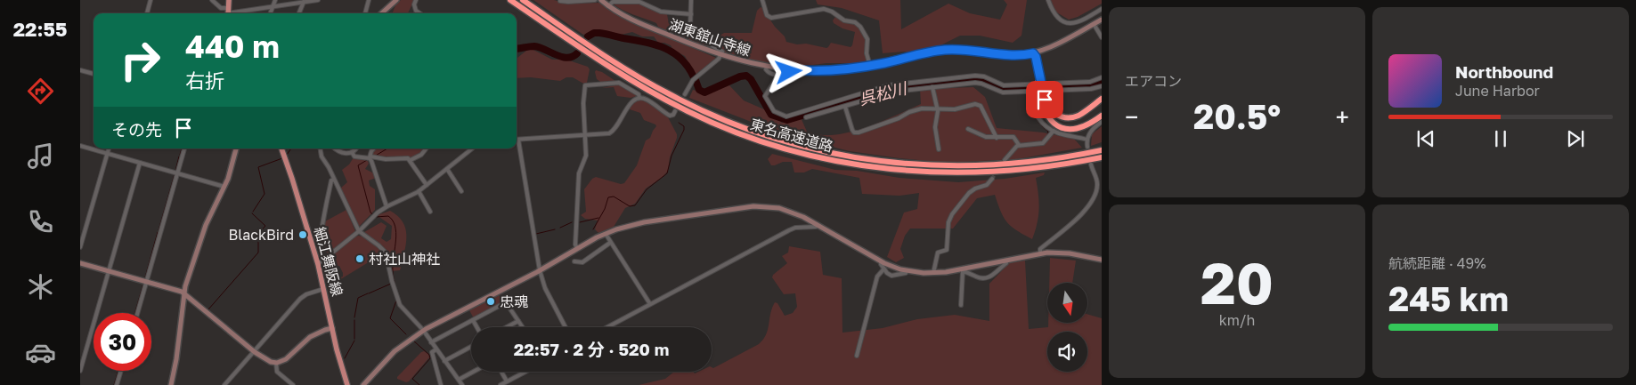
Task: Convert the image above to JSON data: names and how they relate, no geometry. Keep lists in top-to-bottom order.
{
  "streets": {
    "highway": ["東名高速道路"],
    "main road": ["細江舞阪線"],
    "street": ["湖東舘山寺線"]
  },
  "water": ["呉松川"],
  "places": ["BlackBird", "村社山神社", "忠魂"],
  "north": "bottom",
  "page": {
    "tabs": "22:55",
    "tile": [
      "エアコン",
      ["20", "km/h"],
      ["航続距離 · 49%", "245 km"]
    ],
    "turn": ["440 m", "右折"],
    "song": ["Northbound", "June Harbor"],
    "heat": ["−", "20.5°", "+"],
    "then": "その先",
    "limit": "30",
    "trip": "22:57 · 2 分 · 520 m"
  }
}
